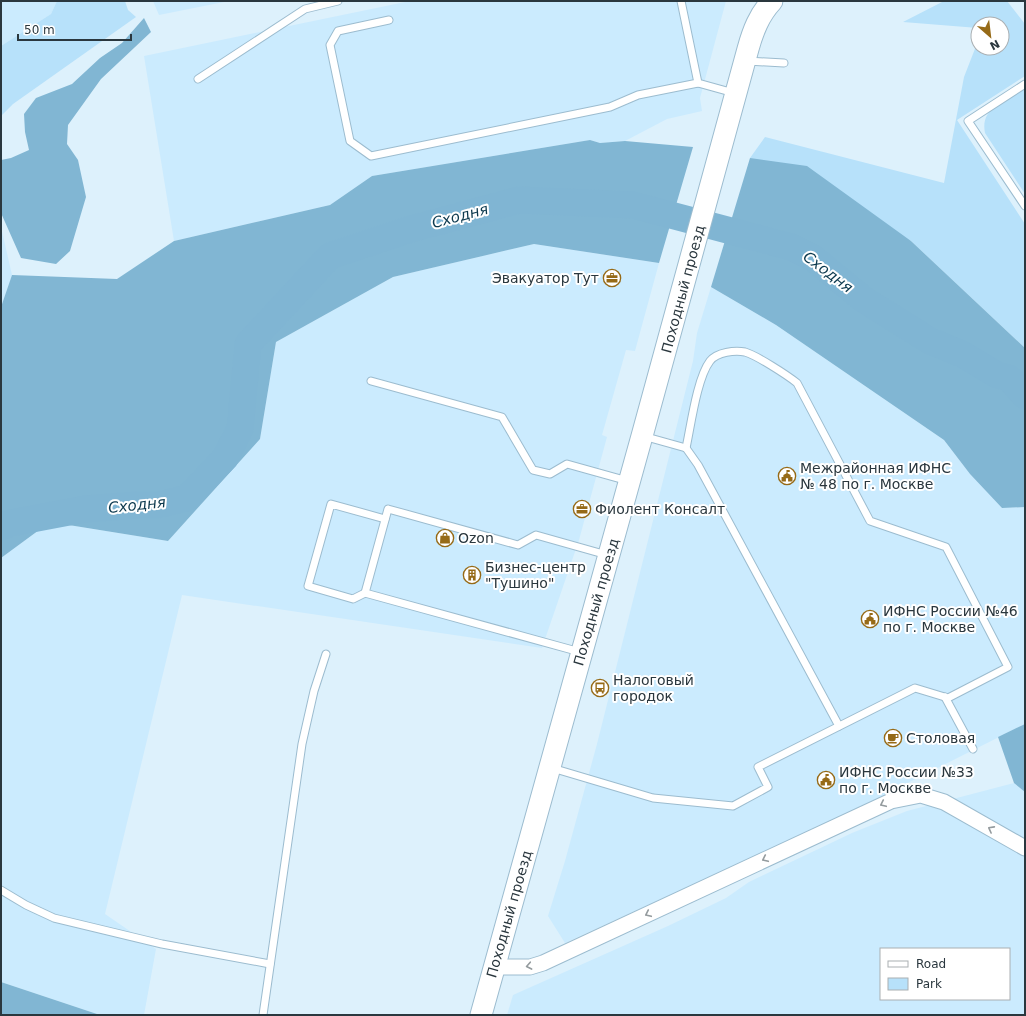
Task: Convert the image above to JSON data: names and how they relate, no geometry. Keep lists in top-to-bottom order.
{
  "streets": {
    "main road": ["Походный проезд"]
  },
  "water": ["Сходня"],
  "places": {
    "office": ["Эвакуатор Тут", "Фиолент Консалт"],
    "public building": ["Межрайонная ИФНС № 48 по г. Москве", "ИФНС России №46 по г. Москве", "ИФНС России №33 по г. Москве"],
    "shop": ["Ozon"],
    "building": ["Бизнес-центр \"Тушино\""],
    "bus stop": ["Налоговый городок"],
    "cafe": ["Столовая"]
  },
  "legend": ["Road", "Park"],
  "scale_bar": "50 m",
  "north": "bottom right"
}
